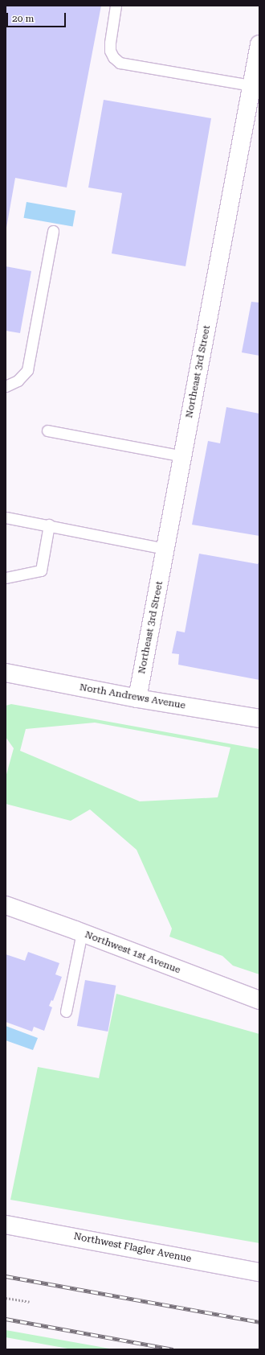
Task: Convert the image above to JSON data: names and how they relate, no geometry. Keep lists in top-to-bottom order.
{
  "streets": {
    "street": [
      "Northeast 3rd Street",
      "North Andrews Avenue",
      "Northwest 1st Avenue",
      "Northwest Flagler Avenue"
    ]
  },
  "crossings": [
    ["Northeast 3rd Street", "North Andrews Avenue"]
  ],
  "scale_bar": "20 m"
}
